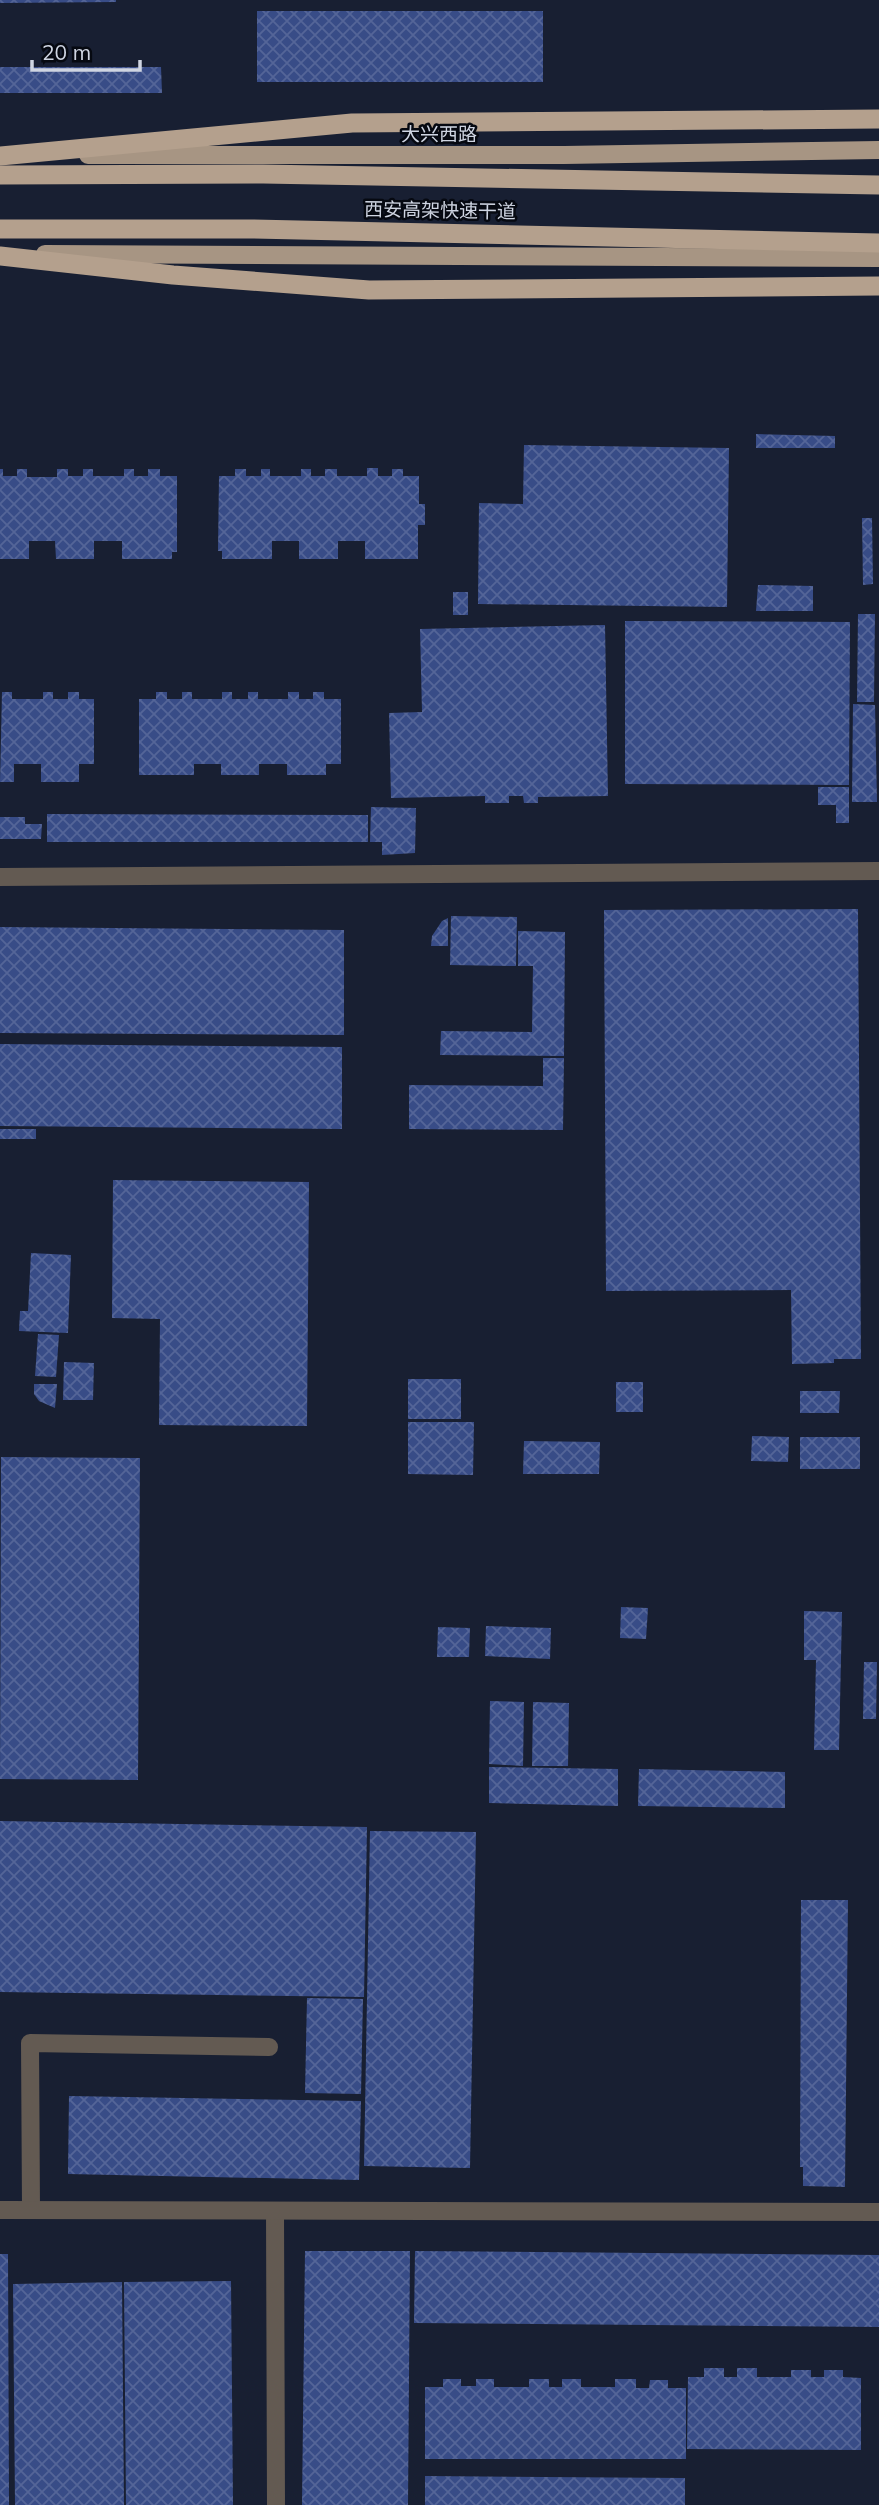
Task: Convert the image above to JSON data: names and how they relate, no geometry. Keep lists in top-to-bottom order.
{
  "streets": {
    "highway": ["西安高架快速干道"],
    "main road": ["大兴西路"]
  },
  "scale_bar": "20 m"
}
